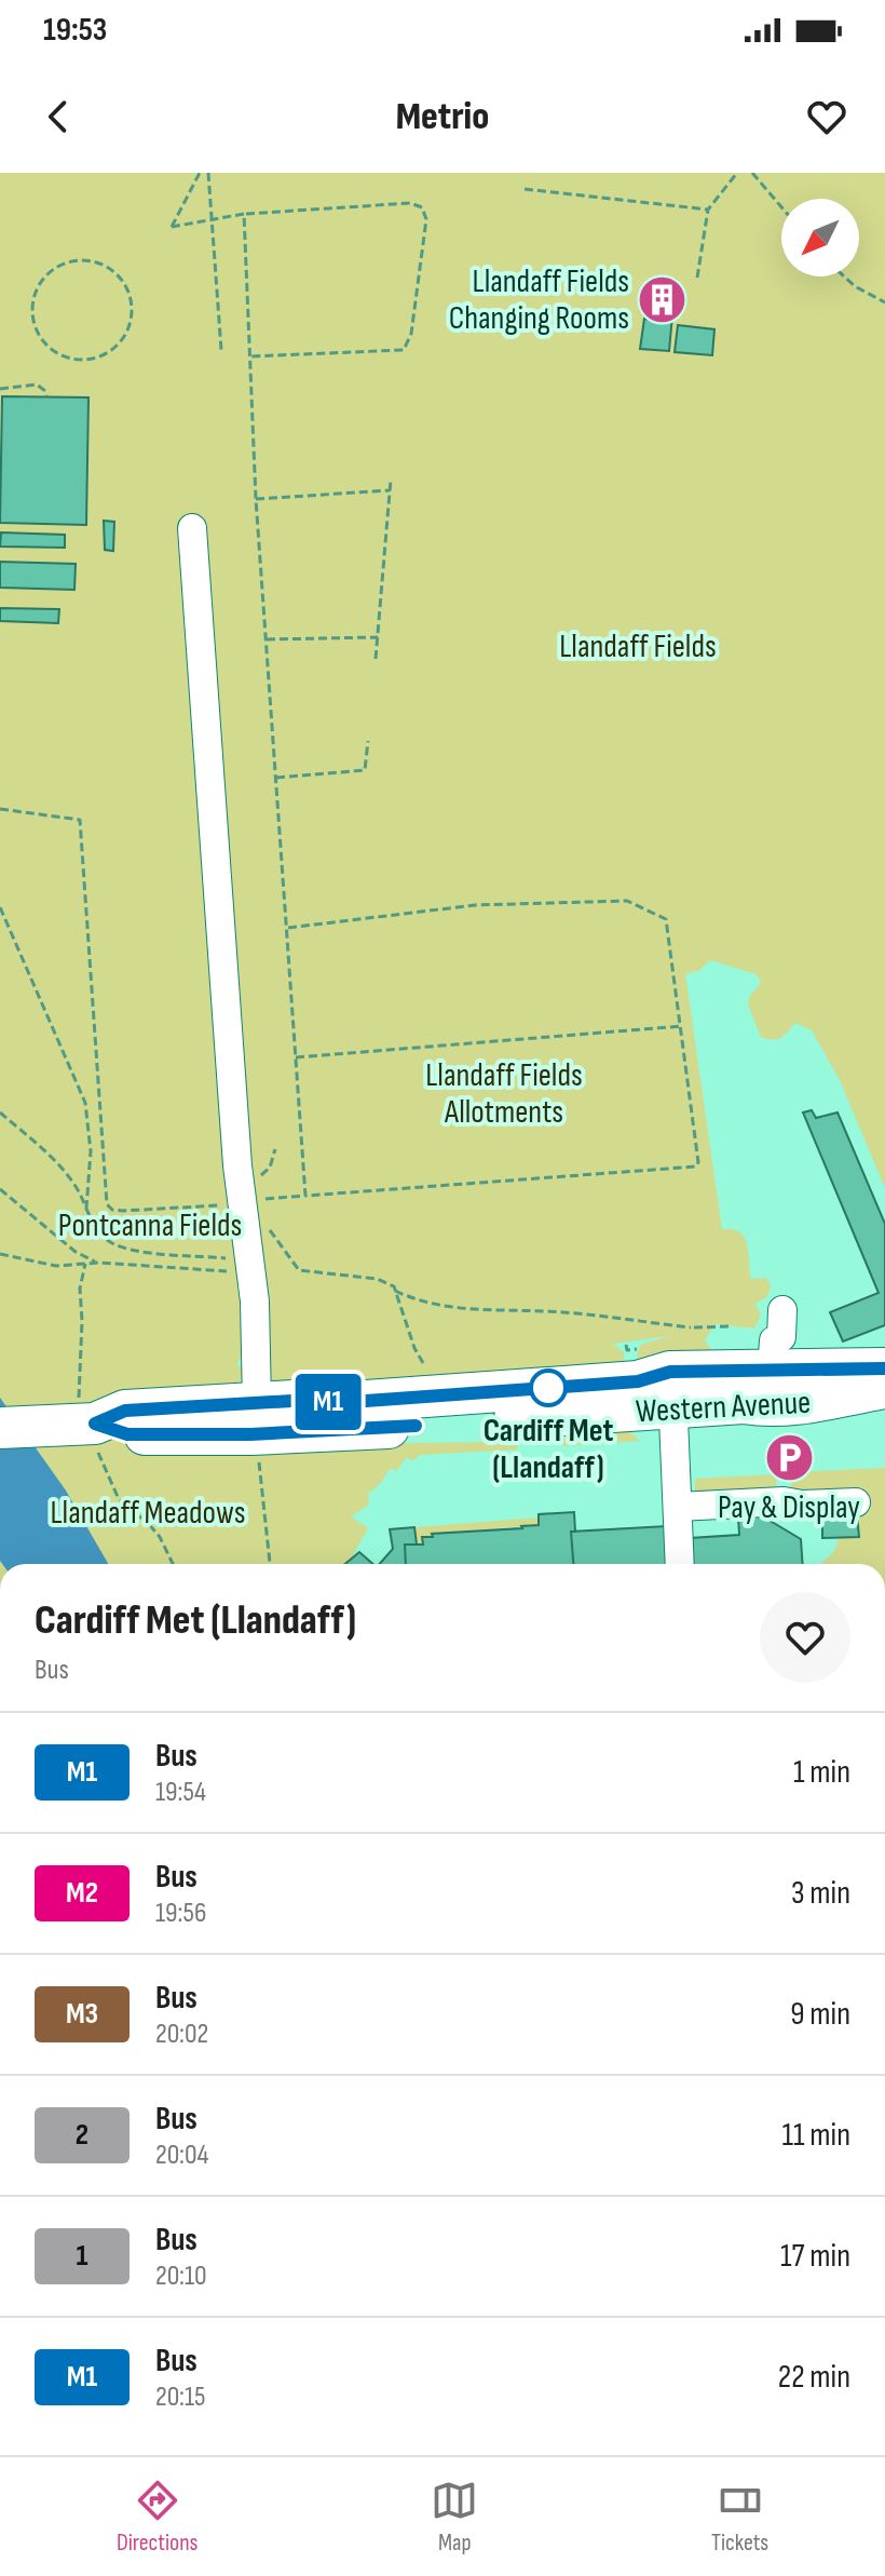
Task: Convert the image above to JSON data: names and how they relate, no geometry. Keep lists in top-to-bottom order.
{
  "streets": {
    "highway": ["Western Avenue"]
  },
  "parks": [
    "Llandaff Fields",
    "Llandaff Fields Allotments",
    "Pontcanna Fields",
    "Llandaff Meadows"
  ],
  "places": {
    "building": ["Llandaff Fields Changing Rooms"],
    "other": ["Cardiff Met (Llandaff)"],
    "parking": ["Pay & Display"]
  },
  "lines": ["bus line M1"],
  "north": "bottom left",
  "page": {
    "status": "19:53",
    "header": "Metrio",
    "on_map": "M1",
    "heading": ["Cardiff Met (Llandaff)", "Bus"],
    "list": [
      {
        "mark": "M1",
        "name": "Bus",
        "note": "19:54",
        "value": "1 min"
      },
      {
        "mark": "M2",
        "name": "Bus",
        "note": "19:56",
        "value": "3 min"
      },
      {
        "mark": "M3",
        "name": "Bus",
        "note": "20:02",
        "value": "9 min"
      },
      {
        "mark": "2",
        "name": "Bus",
        "note": "20:04",
        "value": "11 min"
      },
      {
        "mark": "1",
        "name": "Bus",
        "note": "20:10",
        "value": "17 min"
      },
      {
        "mark": "M1",
        "name": "Bus",
        "note": "20:15",
        "value": "22 min"
      }
    ],
    "tabs": ["Directions", "Map", "Tickets"]
  }
}
